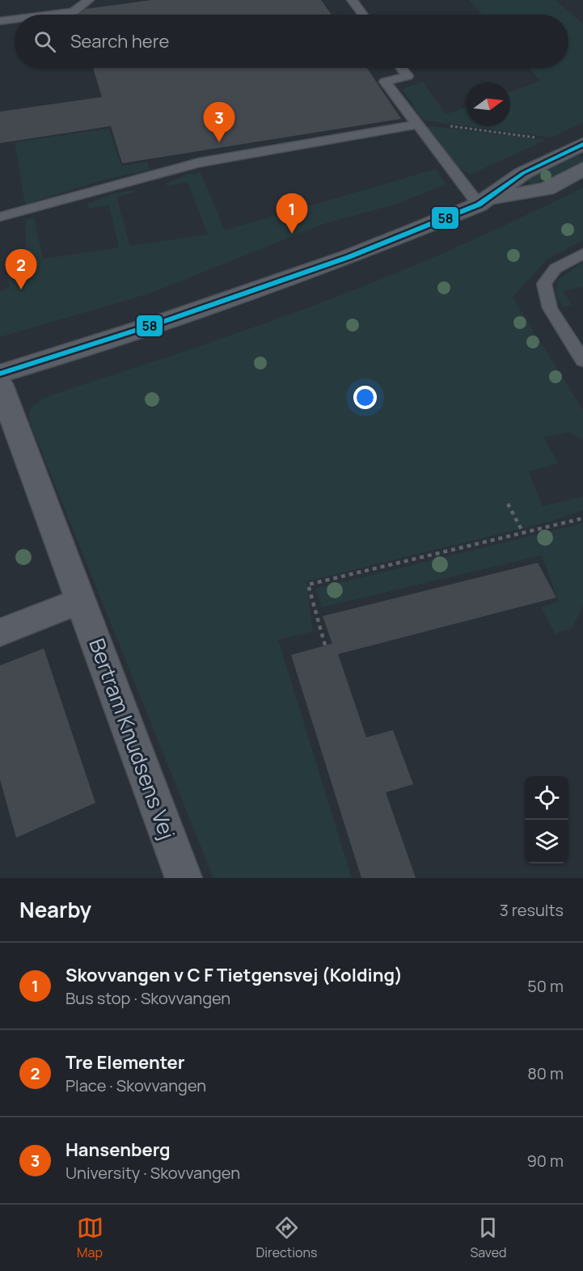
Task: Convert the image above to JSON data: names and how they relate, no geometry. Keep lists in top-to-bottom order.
{
  "streets": {
    "street": ["Bertram Knudsens Vej"]
  },
  "lines": ["transit line 58"],
  "north": "right",
  "page": {
    "search": "Search here",
    "pins": ["3", "1", "2"],
    "heading": ["Nearby", "3 results"],
    "list": [
      {
        "mark": "1",
        "name": "Skovvangen v C F Tietgensvej (Kolding)",
        "note": "Bus stop · Skovvangen",
        "value": "50 m"
      },
      {
        "mark": "2",
        "name": "Tre Elementer",
        "note": "Place · Skovvangen",
        "value": "80 m"
      },
      {
        "mark": "3",
        "name": "Hansenberg",
        "note": "University · Skovvangen",
        "value": "90 m"
      }
    ],
    "nav": ["Map", "Directions", "Saved"]
  }
}
